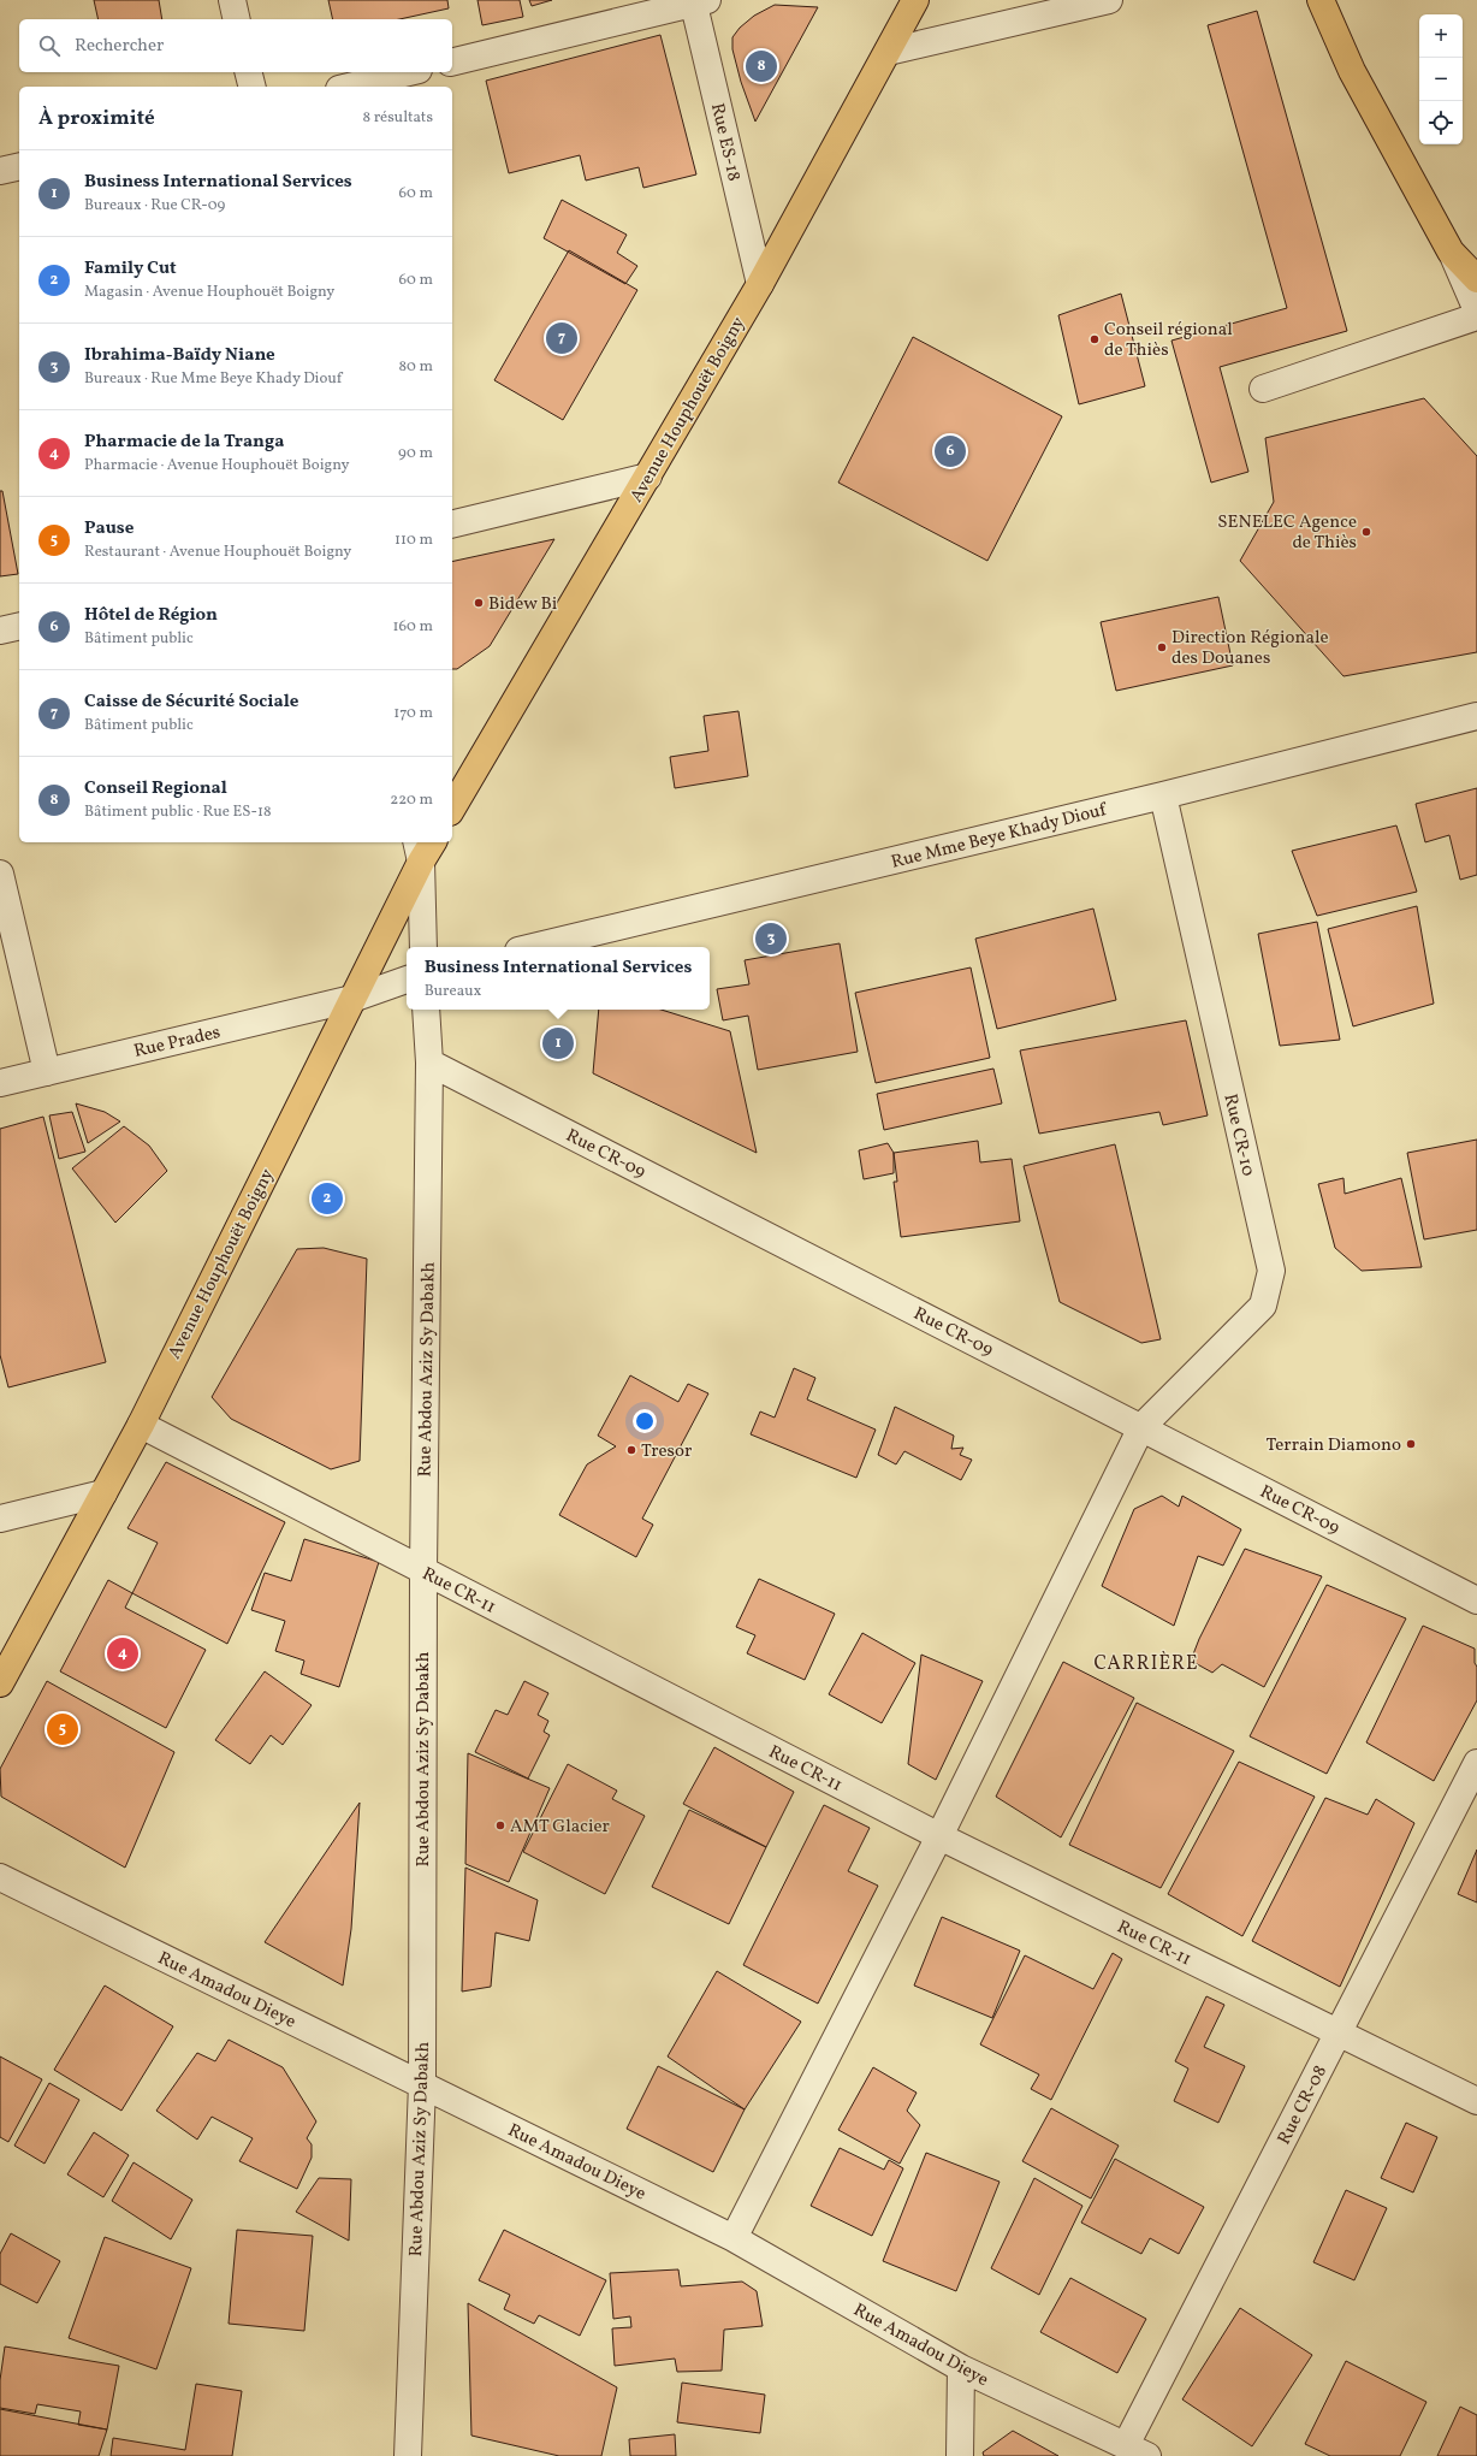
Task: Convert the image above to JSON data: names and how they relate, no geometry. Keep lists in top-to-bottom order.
{
  "streets": {
    "main road": ["Avenue Houphouët Boigny"],
    "street": [
      "Rue ES-18",
      "Rue Mme Beye Khady Diouf",
      "Rue Prades",
      "Rue CR-10",
      "Rue CR-09",
      "Rue Abdou Aziz Sy Dabakh",
      "Rue CR-11",
      "Rue Amadou Dieye",
      "Rue CR-08"
    ]
  },
  "crossings": [
    ["Rue ES-18", "Avenue Houphouët Boigny"],
    ["Avenue Houphouët Boigny", "Rue Prades"],
    ["Avenue Houphouët Boigny", "Rue CR-11"],
    ["Rue Mme Beye Khady Diouf", "Rue CR-10"],
    ["Rue CR-10", "Rue CR-09"],
    ["Rue CR-10", "Rue CR-11"],
    ["Rue CR-10", "Rue Amadou Dieye"],
    ["Rue CR-09", "Rue Abdou Aziz Sy Dabakh"],
    ["Rue Abdou Aziz Sy Dabakh", "Rue CR-11"],
    ["Rue Abdou Aziz Sy Dabakh", "Rue Amadou Dieye"],
    ["Rue CR-11", "Rue CR-08"],
    ["Rue Amadou Dieye", "Rue CR-08"]
  ],
  "districts": ["CARRIÈRE"],
  "places": [
    "Conseil régional de Thiès",
    "SENELEC Agence de Thiès",
    "Bidew Bi",
    "Direction Régionale des Douanes",
    "Terrain Diamono",
    "Tresor",
    "AMT Glacier"
  ],
  "page": {
    "map_buttons": ["+", "−"],
    "search": "Rechercher",
    "pins": [
      "8",
      "7",
      "6",
      "3",
      "1",
      "2",
      "4",
      "5"
    ],
    "heading": ["À proximité", "8 résultats"],
    "list": [
      {
        "mark": "1",
        "name": "Business International Services",
        "note": "Bureaux · Rue CR-09",
        "value": "60 m"
      },
      {
        "mark": "2",
        "name": "Family Cut",
        "note": "Magasin · Avenue Houphouët Boigny",
        "value": "60 m"
      },
      {
        "mark": "3",
        "name": "Ibrahima-Baïdy Niane",
        "note": "Bureaux · Rue Mme Beye Khady Diouf",
        "value": "80 m"
      },
      {
        "mark": "4",
        "name": "Pharmacie de la Tranga",
        "note": "Pharmacie · Avenue Houphouët Boigny",
        "value": "90 m"
      },
      {
        "mark": "5",
        "name": "Pause",
        "note": "Restaurant · Avenue Houphouët Boigny",
        "value": "110 m"
      },
      {
        "mark": "6",
        "name": "Hôtel de Région",
        "note": "Bâtiment public",
        "value": "160 m"
      },
      {
        "mark": "7",
        "name": "Caisse de Sécurité Sociale",
        "note": "Bâtiment public",
        "value": "170 m"
      },
      {
        "mark": "8",
        "name": "Conseil Regional",
        "note": "Bâtiment public · Rue ES-18",
        "value": "220 m"
      }
    ],
    "popup": ["Business International Services", "Bureaux"]
  }
}
